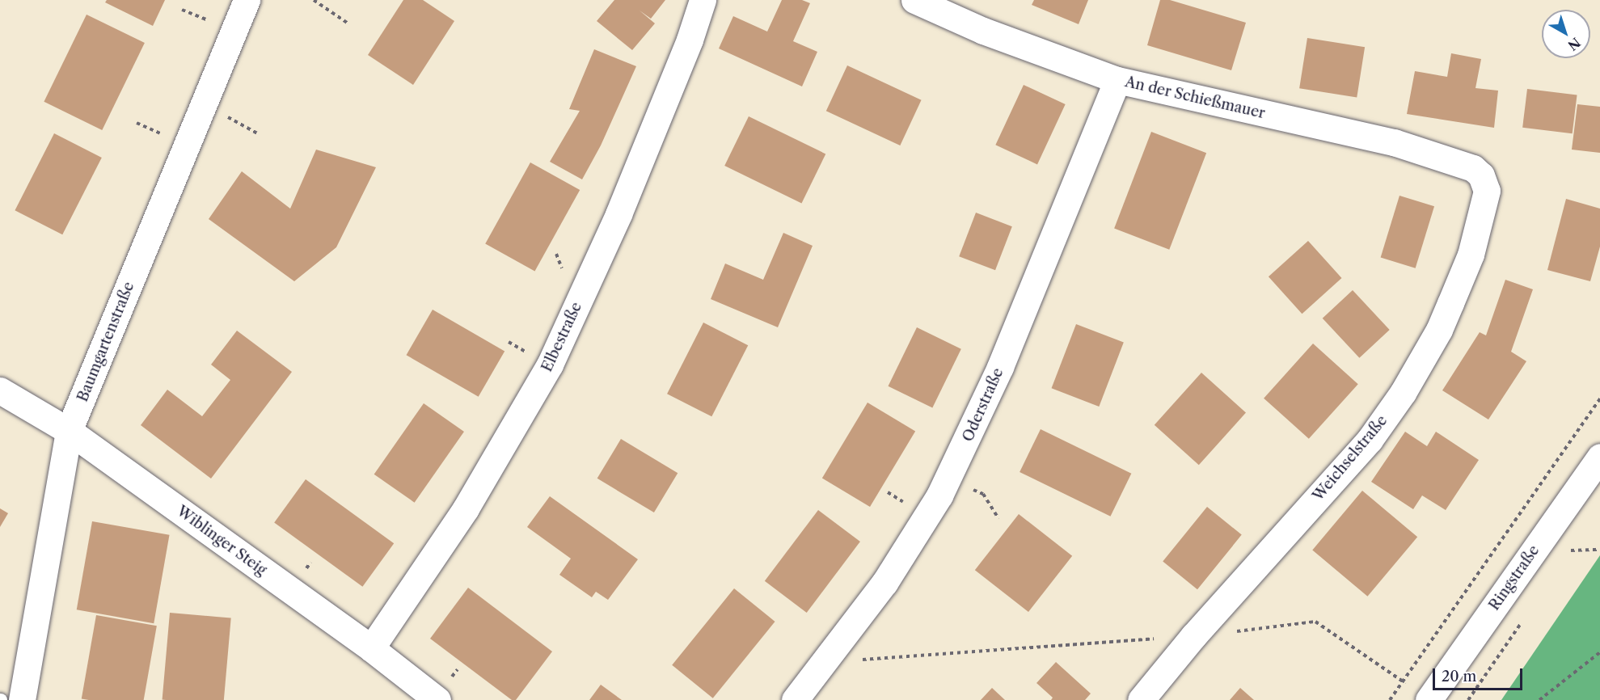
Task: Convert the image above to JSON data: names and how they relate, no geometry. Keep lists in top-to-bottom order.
{
  "streets": {
    "street": [
      "An der Schießmauer",
      "Elbestraße",
      "Baumgartenstraße",
      "Oderstraße",
      "Weichselstraße",
      "Wiblinger Steig",
      "Ringstraße"
    ]
  },
  "crossings": [
    ["An der Schießmauer", "Oderstraße"],
    ["An der Schießmauer", "Weichselstraße"],
    ["Elbestraße", "Wiblinger Steig"],
    ["Baumgartenstraße", "Wiblinger Steig"]
  ],
  "scale_bar": "20 m",
  "north": "bottom right"
}
